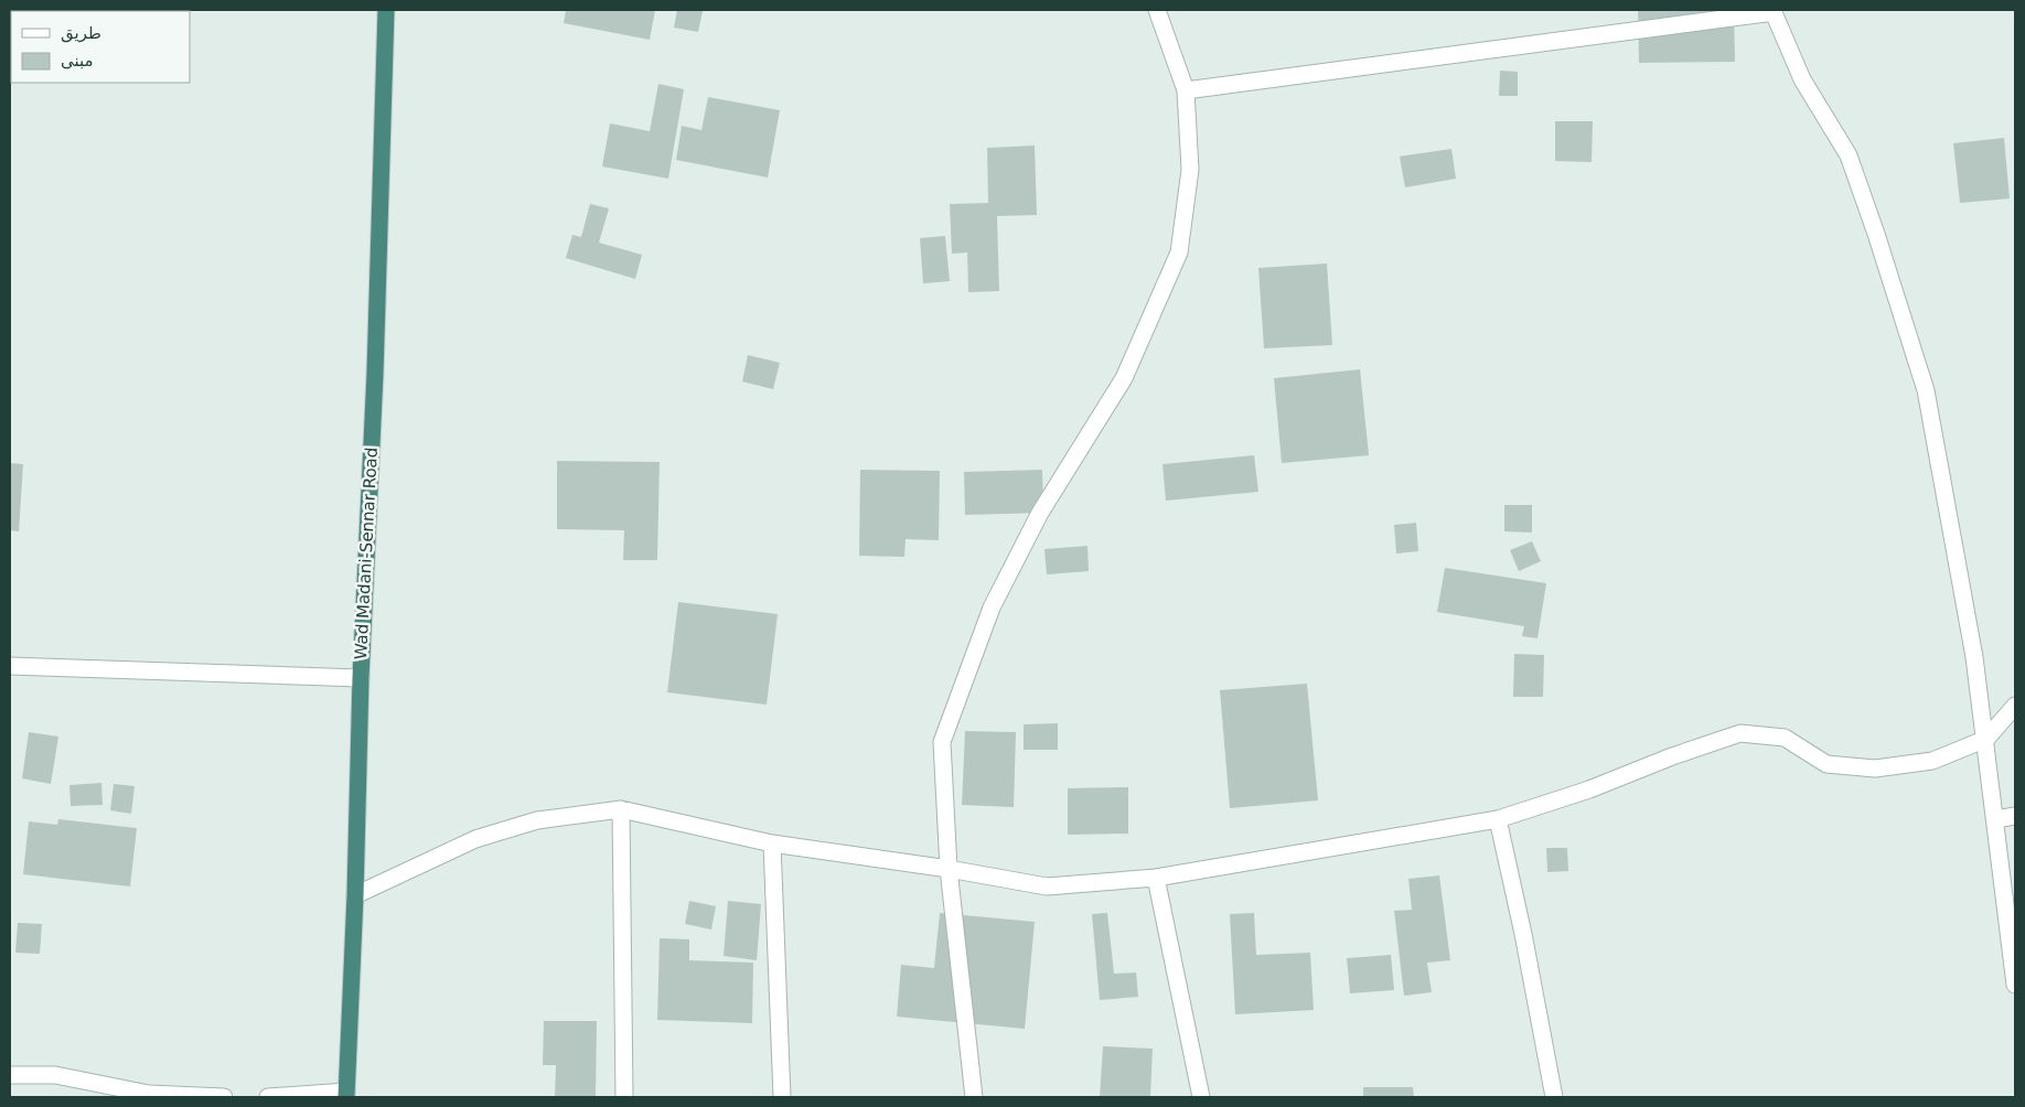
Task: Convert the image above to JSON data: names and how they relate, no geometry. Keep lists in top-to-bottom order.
{
  "streets": {
    "highway": ["Wad Madani-Sennar Road"]
  },
  "legend": ["طريق", "مبنى"]
}
